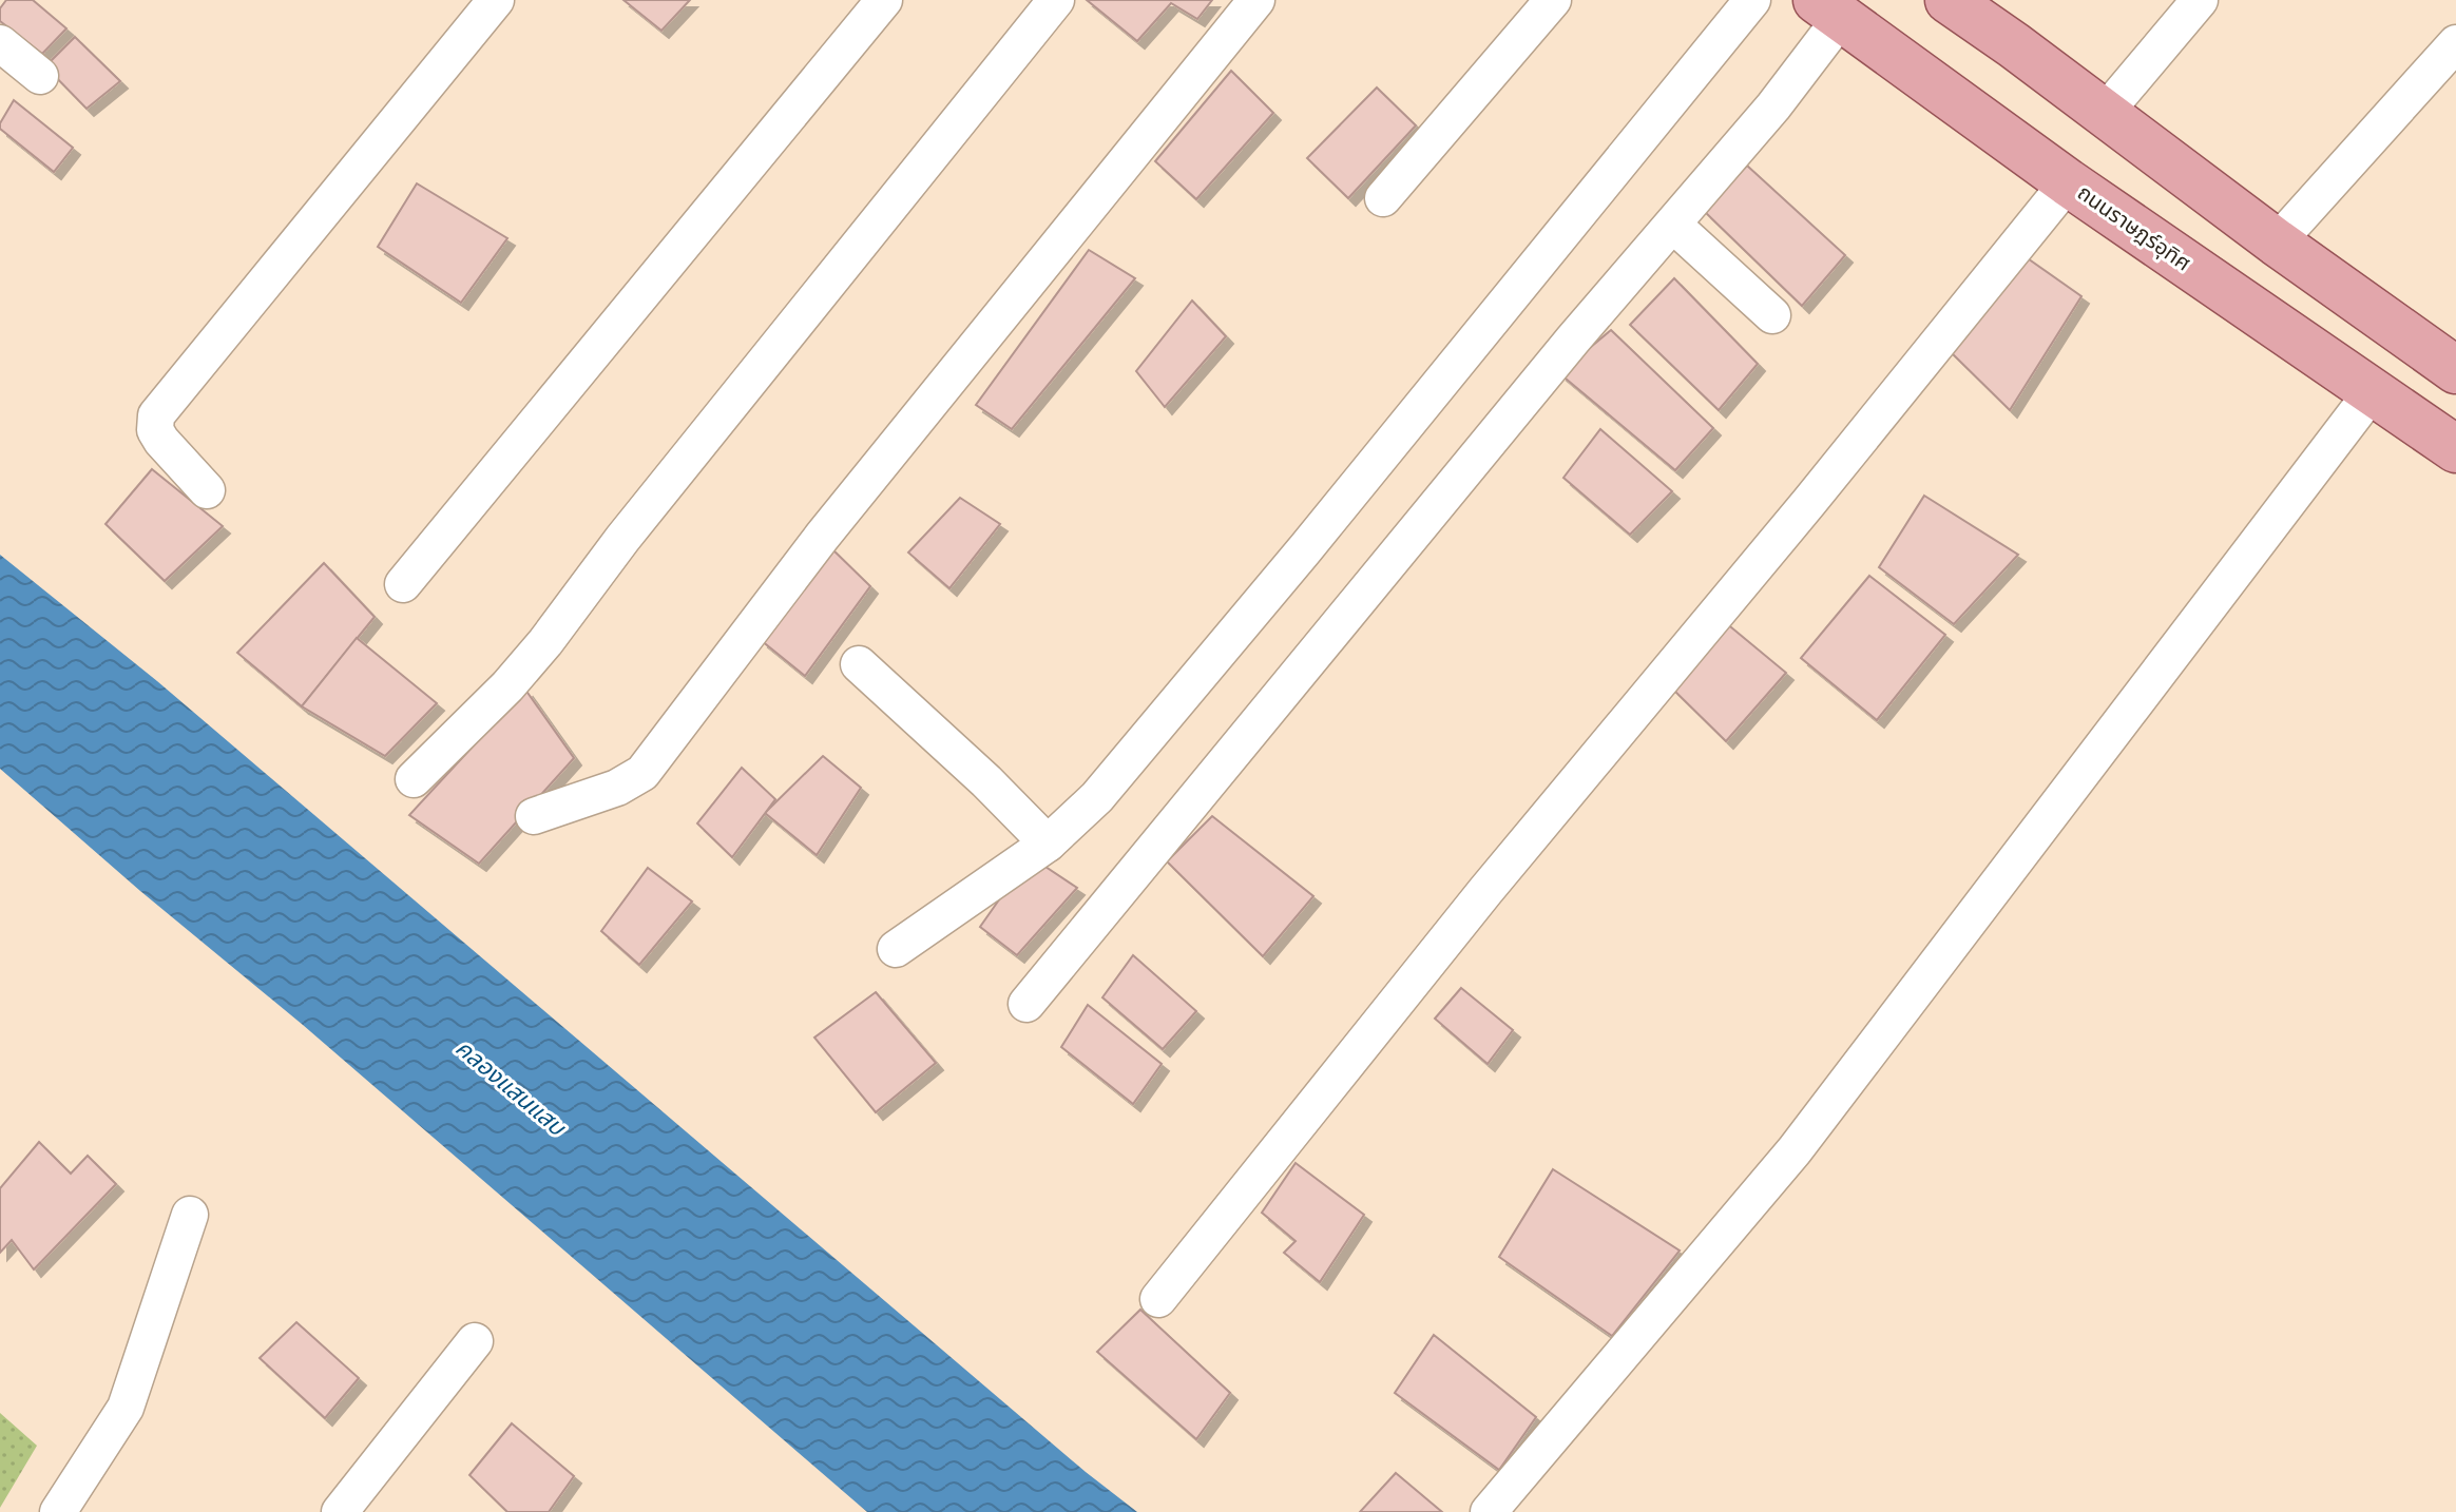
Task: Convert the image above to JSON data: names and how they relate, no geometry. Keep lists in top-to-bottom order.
{
  "streets": {
    "main road": ["ถนนราษฎร์อุทิศ"]
  },
  "water": ["คลองแสนแสบ"]
}
